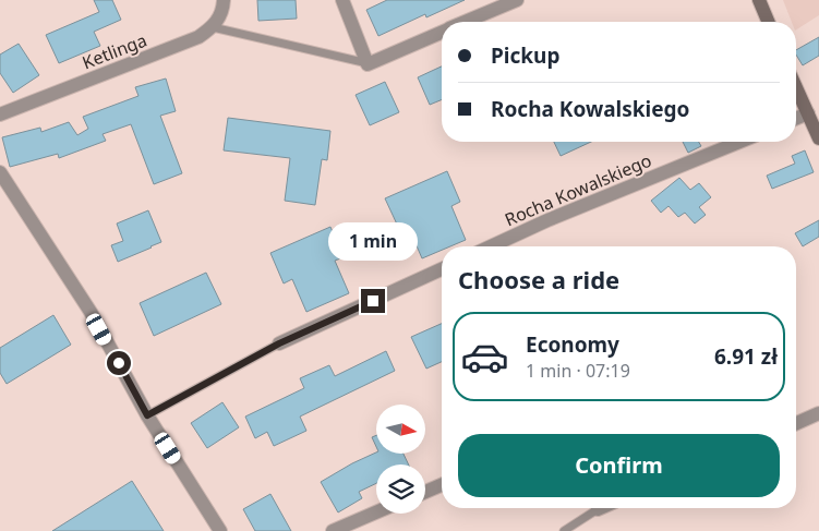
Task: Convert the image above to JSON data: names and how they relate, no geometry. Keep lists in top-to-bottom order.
{
  "streets": {
    "street": ["Ketlinga", "Rocha Kowalskiego"]
  },
  "north": "right",
  "page": {
    "banner": ["Pickup", "Rocha Kowalskiego"],
    "bubble": "1 min",
    "heading": "Choose a ride",
    "list": [
      {
        "name": "Economy",
        "note": "1 min · 07:19",
        "value": "6.91 zł"
      }
    ],
    "buttons": "Confirm"
  }
}
